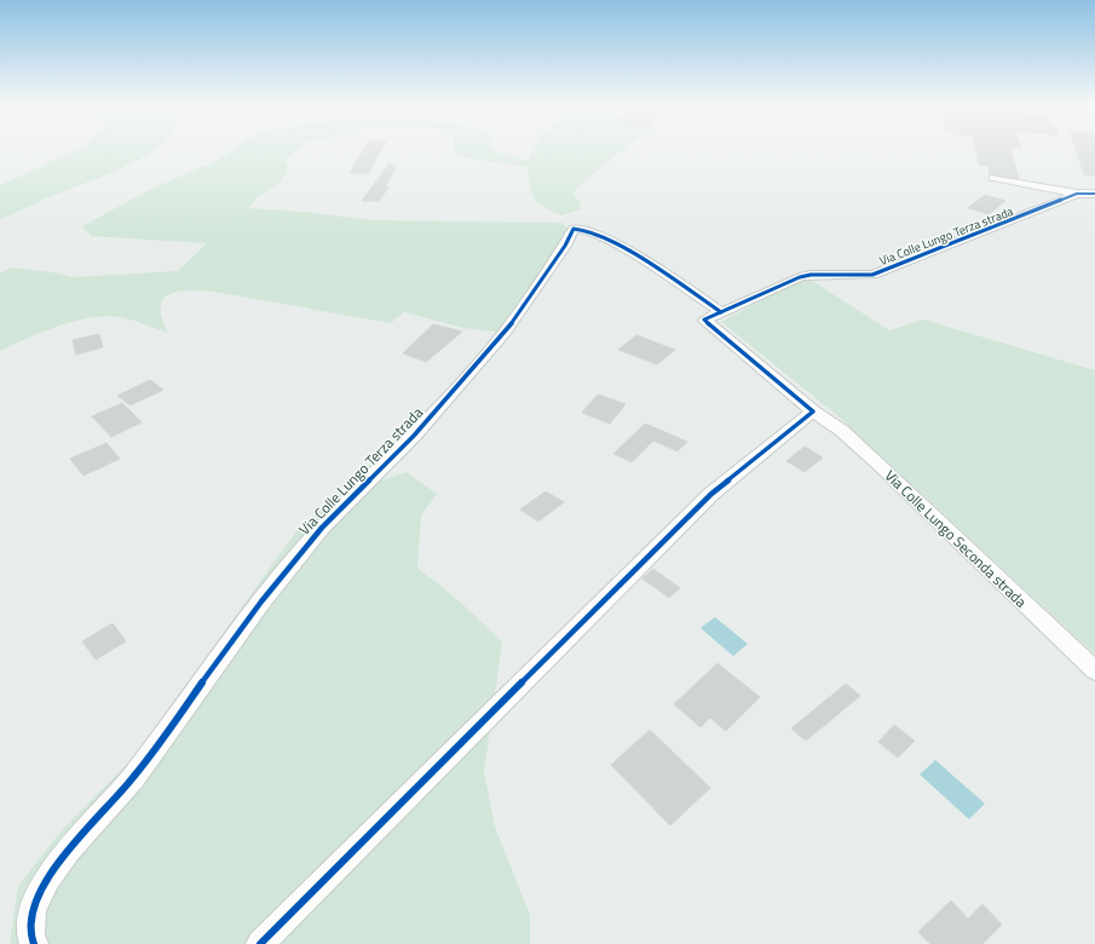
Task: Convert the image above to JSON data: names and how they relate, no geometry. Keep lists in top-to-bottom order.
{
  "streets": {
    "street": ["Via Colle Lungo Terza strada", "Via Colle Lungo Seconda strada"]
  },
  "crossings": [
    ["Via Colle Lungo Terza strada", "Via Colle Lungo Seconda strada"]
  ]
}
